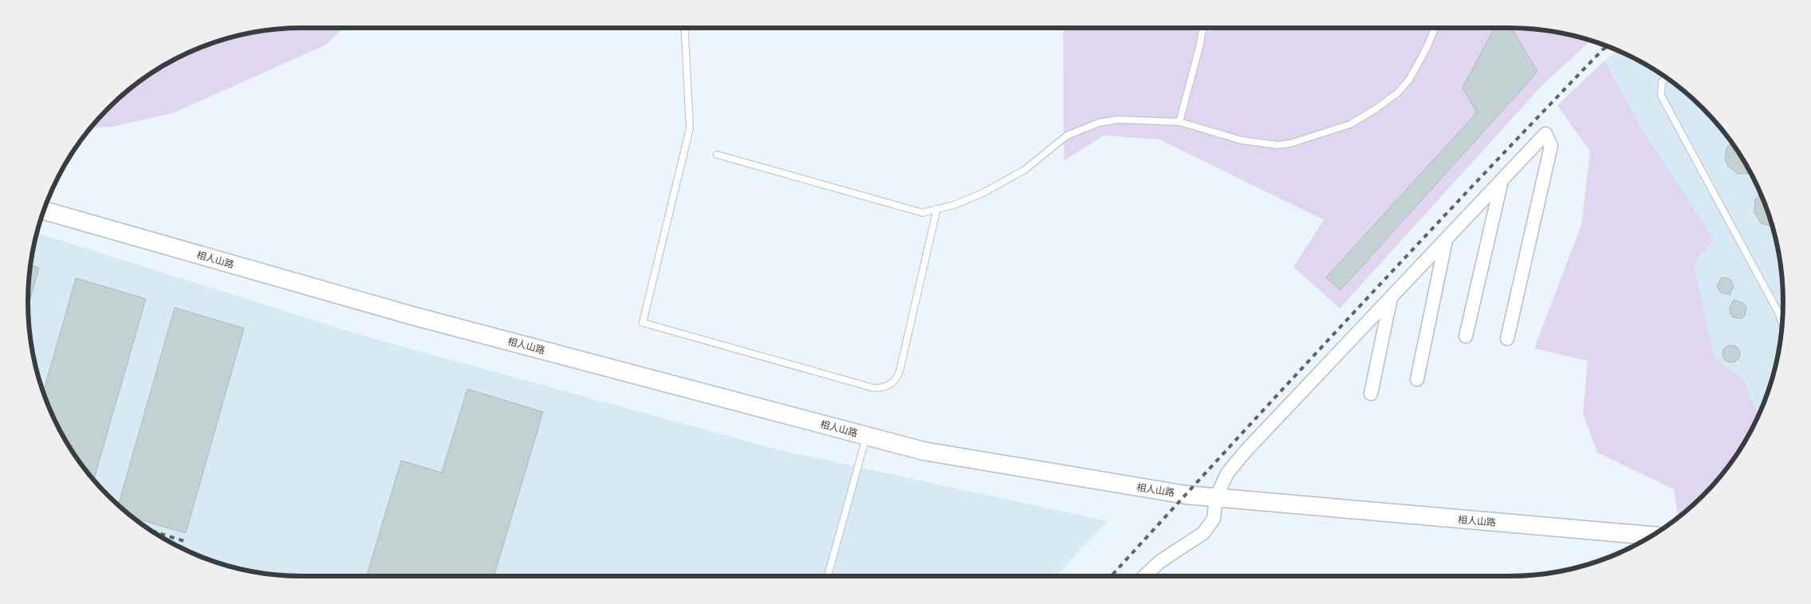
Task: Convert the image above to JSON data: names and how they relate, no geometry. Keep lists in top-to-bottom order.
{
  "streets": {
    "street": ["相人山路"]
  }
}
